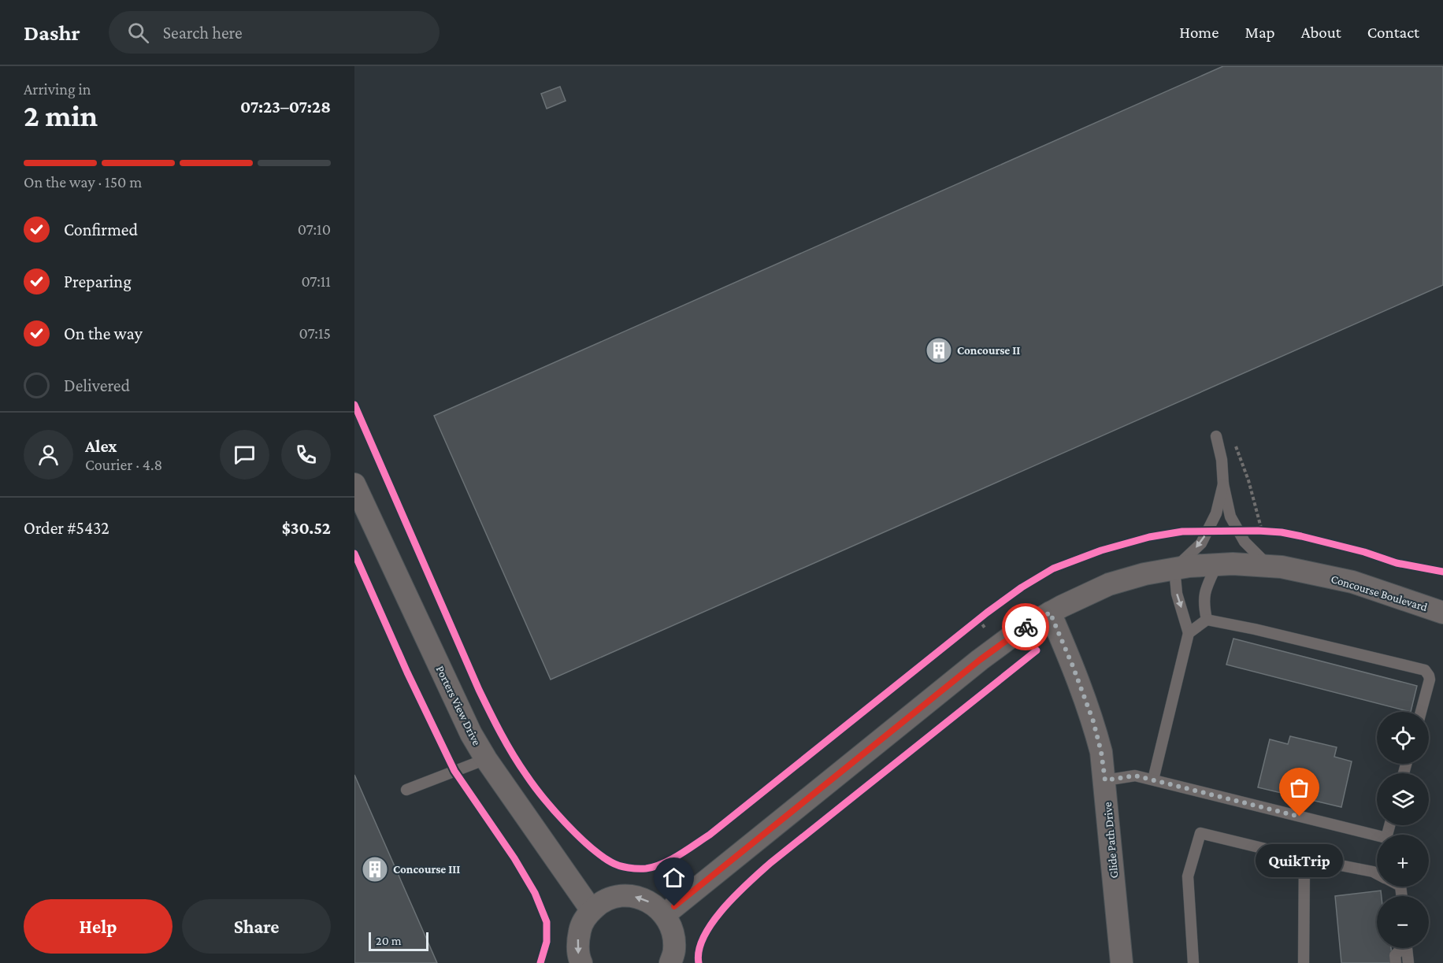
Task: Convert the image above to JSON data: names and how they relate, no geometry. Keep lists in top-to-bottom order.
{
  "streets": {
    "street": ["Concourse Boulevard", "Porters View Drive", "Glide Path Drive"]
  },
  "crossings": [
    ["Concourse Boulevard", "Glide Path Drive"]
  ],
  "places": {
    "building": ["Concourse II", "Concourse III"],
    "other": ["QuikTrip"]
  },
  "scale_bar": "20 m",
  "page": {
    "header": "Dashr",
    "search": "Search here",
    "nav": [
      "Home",
      "Map",
      "About",
      "Contact"
    ],
    "heading": ["2 min", "Arriving in", "07:23–07:28"],
    "panel": [
      "Alex",
      "Courier · 4.8",
      "Order #5432",
      "$30.52"
    ],
    "bar": "On the way · 150 m",
    "list": [
      ["Confirmed", "07:10"],
      ["Preparing", "07:11"],
      ["On the way", "07:15"],
      "Delivered"
    ],
    "map_buttons": ["+", "−"],
    "bubble": "QuikTrip",
    "buttons": ["Help", "Share"],
    "scale": "20 m"
  }
}
